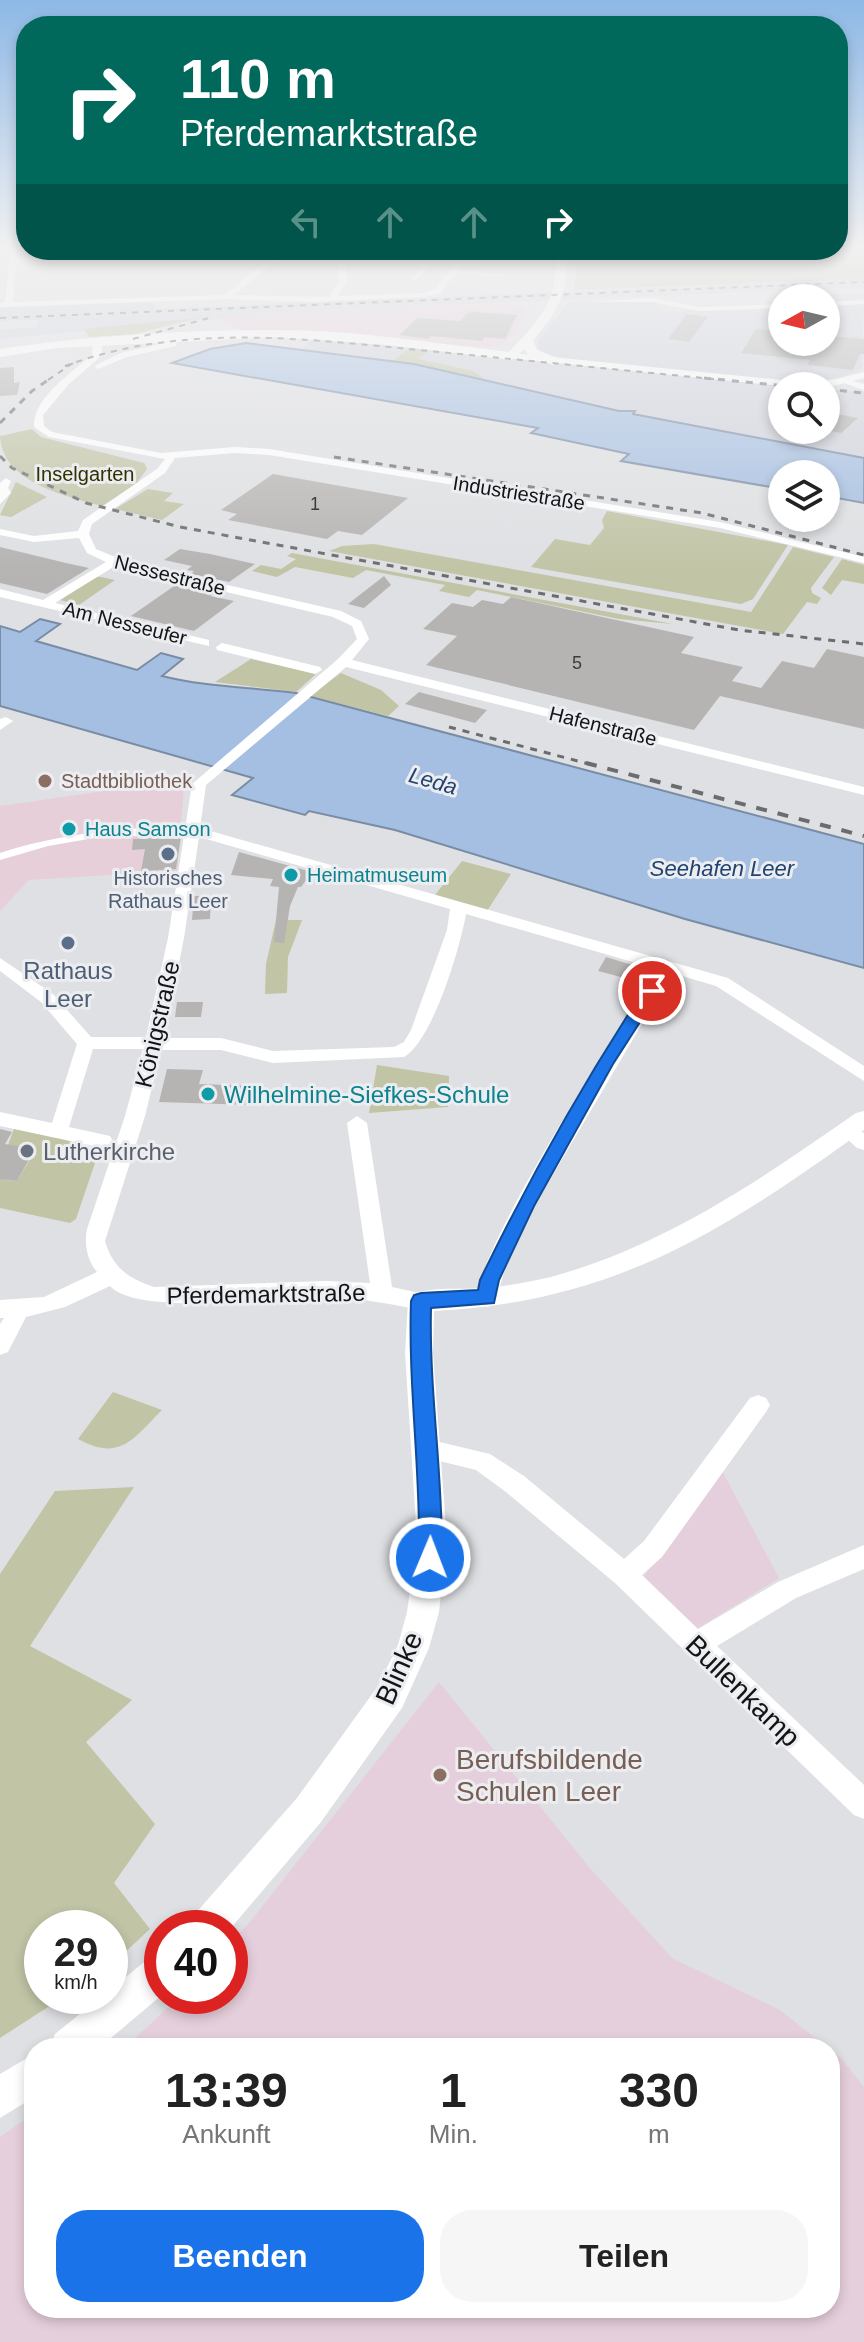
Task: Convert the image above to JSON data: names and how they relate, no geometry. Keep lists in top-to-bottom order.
{
  "streets": {
    "street": [
      "Industriestraße",
      "Nessestraße",
      "Am Nesseufer",
      "Hafenstraße",
      "Königstraße",
      "Pferdemarktstraße",
      "Blinke",
      "Bullenkamp"
    ]
  },
  "crossings": [
    ["Nessestraße", "Am Nesseufer"],
    ["Nessestraße", "Hafenstraße"],
    ["Nessestraße", "Königstraße"],
    ["Königstraße", "Pferdemarktstraße"],
    ["Pferdemarktstraße", "Blinke"],
    ["Blinke", "Bullenkamp"]
  ],
  "water": ["Leda", "Seehafen Leer"],
  "parks": ["Inselgarten"],
  "places": [
    "Stadtbibliothek",
    "Haus Samson",
    "Historisches Rathaus Leer",
    "Heimatmuseum",
    "Rathaus Leer",
    "Wilhelmine-Siefkes-Schule",
    "Lutherkirche",
    "Berufsbildende Schulen Leer"
  ],
  "house_numbers": ["1", "5"],
  "north": "left",
  "page": {
    "turn": ["110 m", "Pferdemarktstraße"],
    "speed": "29 km/h",
    "limit": "40",
    "eta": [
      "13:39",
      "Ankunft",
      "1",
      "Min.",
      "330",
      "m"
    ],
    "buttons": ["Beenden", "Teilen"]
  }
}
